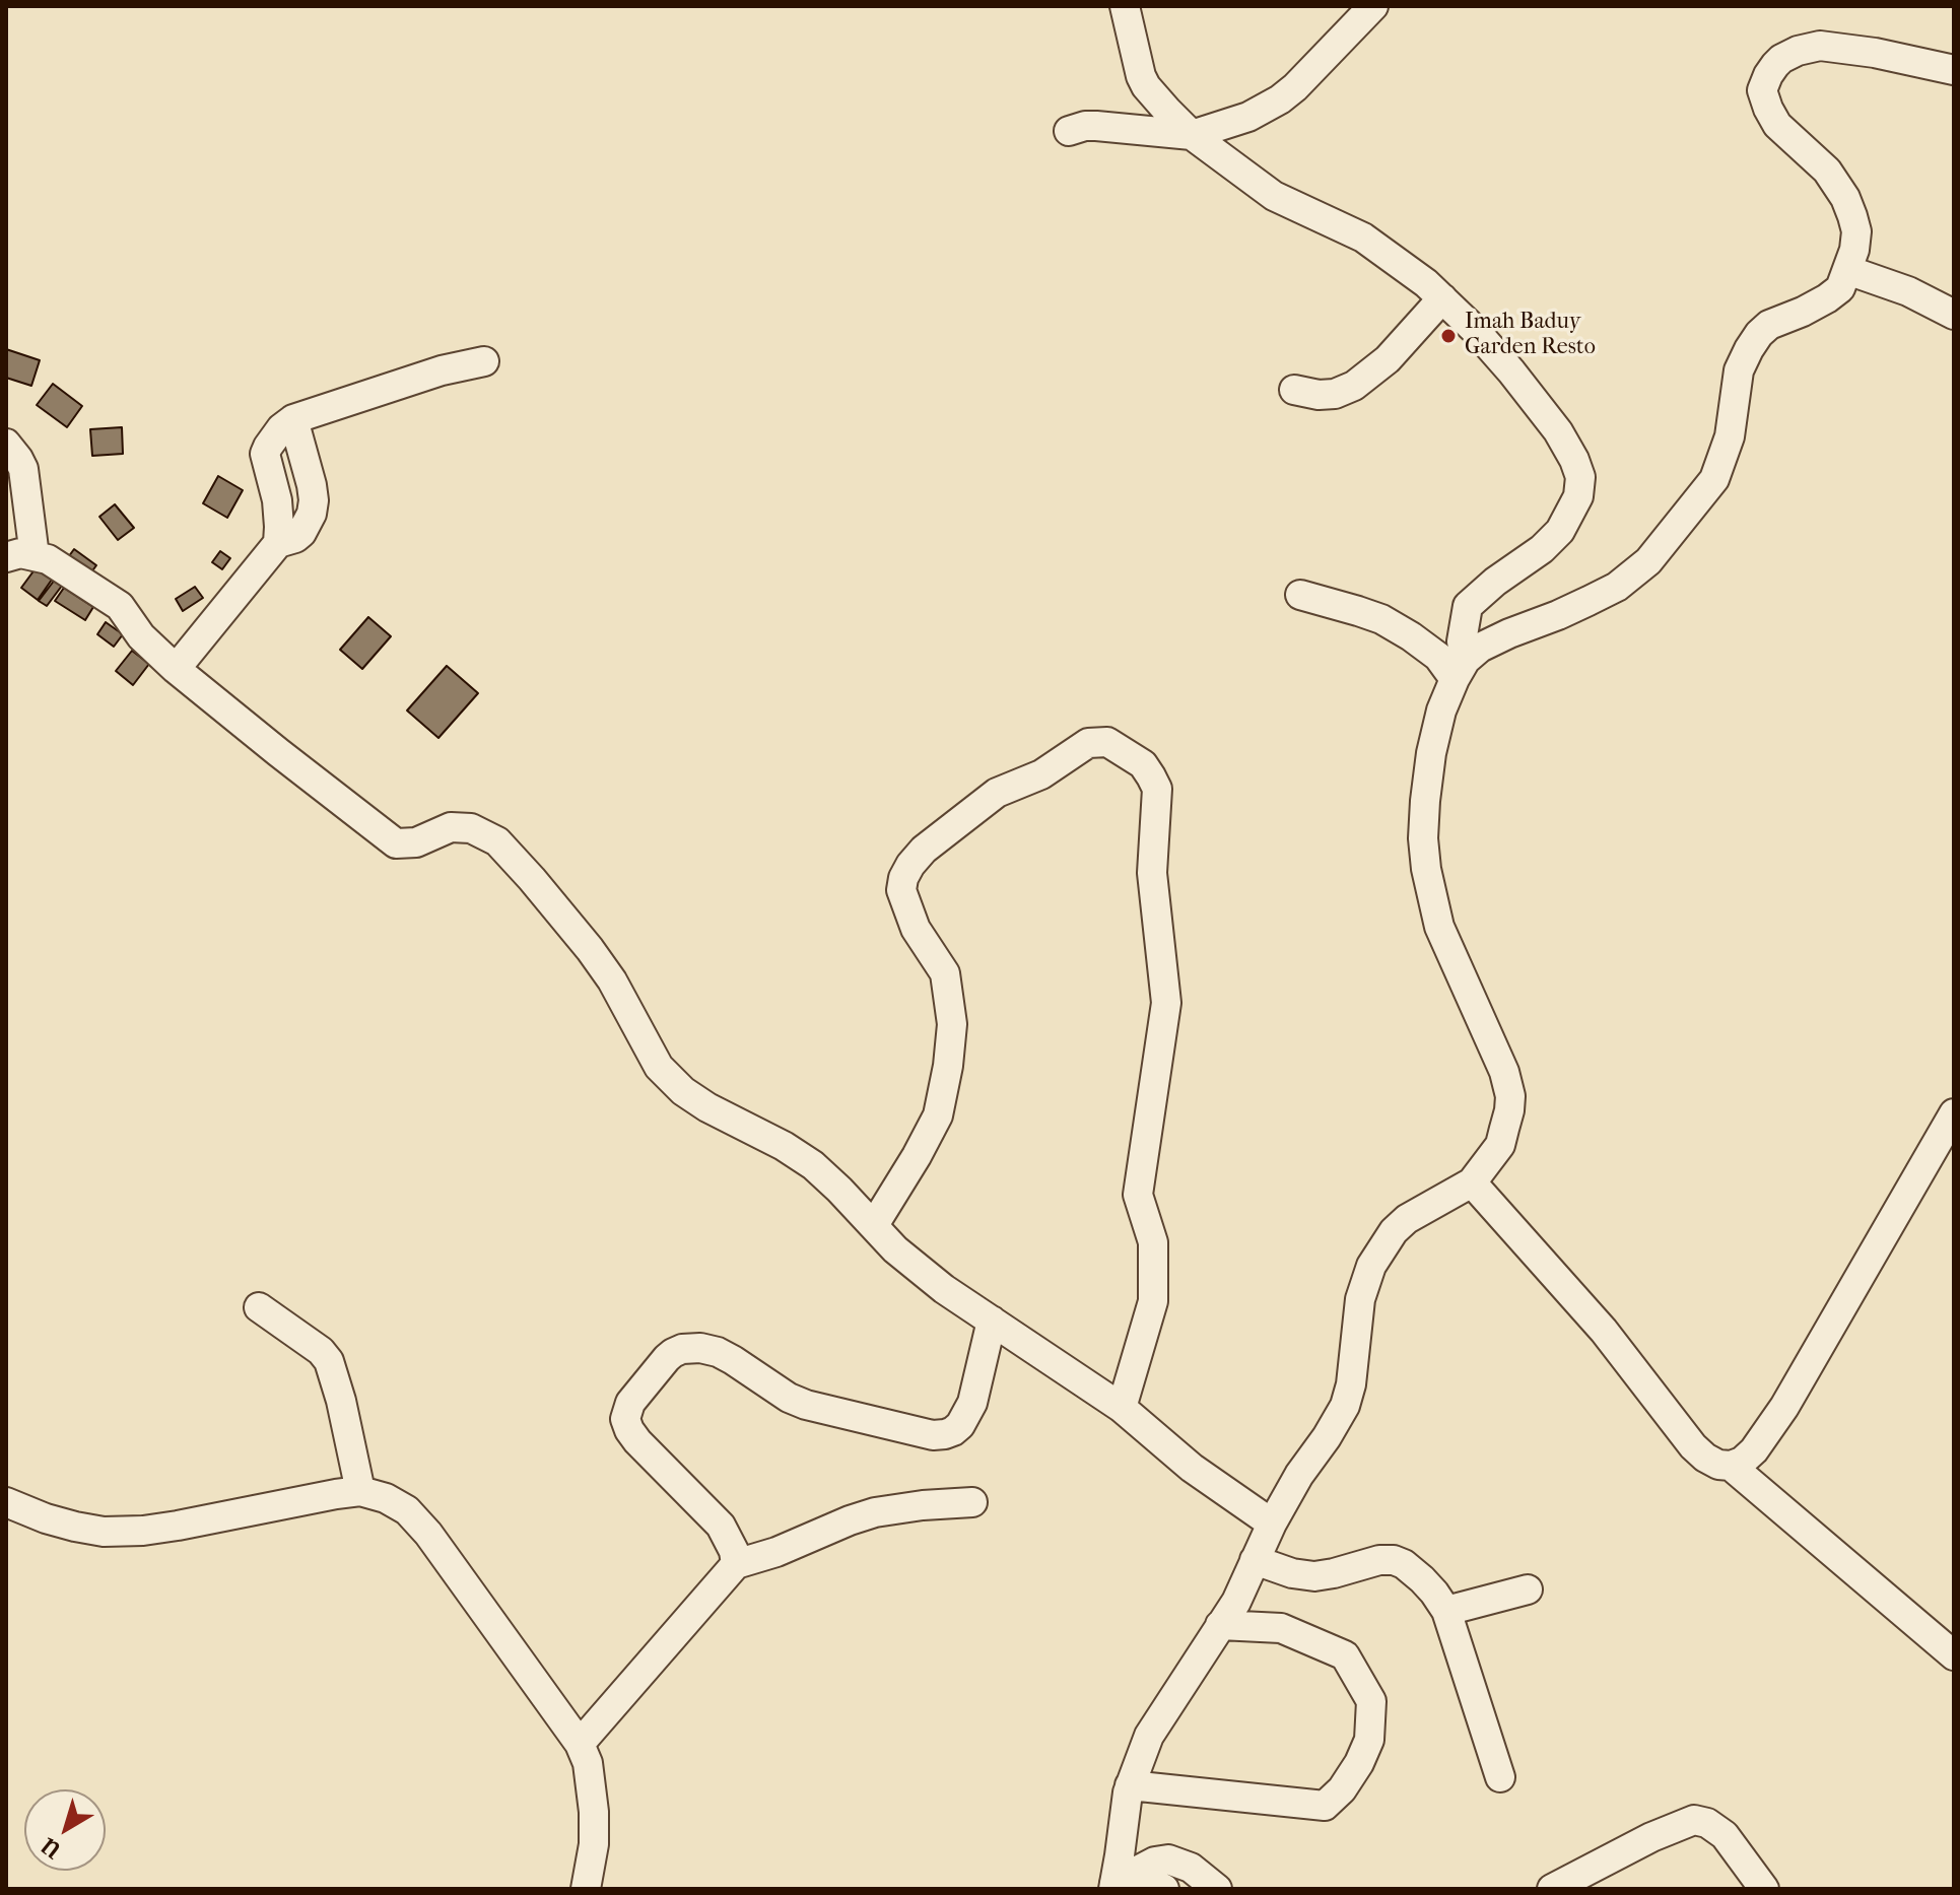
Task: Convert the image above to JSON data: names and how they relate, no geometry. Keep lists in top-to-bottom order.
{
  "places": ["Imah Baduy Garden Resto"],
  "north": "bottom left"
}
